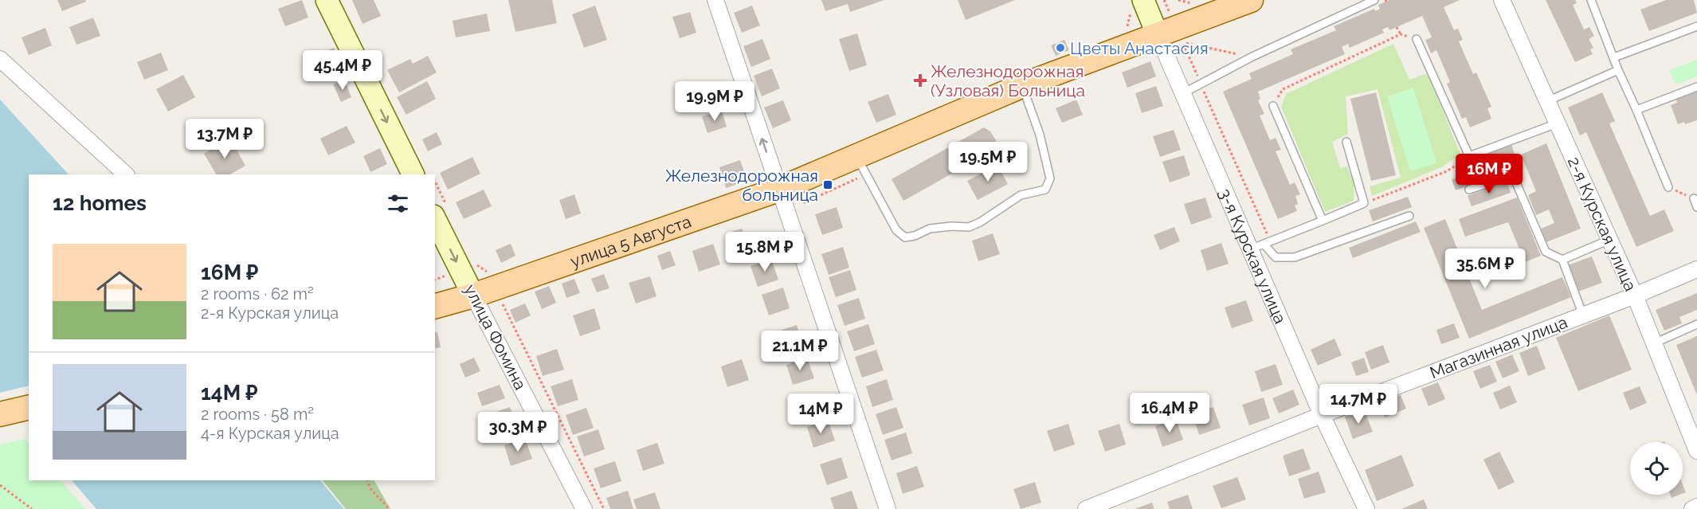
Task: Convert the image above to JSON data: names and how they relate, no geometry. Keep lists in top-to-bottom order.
{
  "streets": {
    "main road": ["улица 5 Августа"],
    "street": [
      "2-я Курская улица",
      "3-я Курская улица",
      "улица Фомина",
      "Магазинная улица"
    ]
  },
  "crossings": [
    ["2-я Курская улица", "Магазинная улица"],
    ["улица 5 Августа", "3-я Курская улица"],
    ["улица 5 Августа", "улица Фомина"],
    ["3-я Курская улица", "Магазинная улица"]
  ],
  "places": {
    "other": ["Цветы Анастасия"],
    "health": ["Железнодорожная (Узловая) Больница"],
    "transit": ["Железнодорожная больница"]
  },
  "page": {
    "price": [
      "45.4M ₽",
      "19.9M ₽",
      "13.7M ₽",
      "19.5M ₽",
      "16M ₽",
      "15.8M ₽",
      "35.6M ₽",
      "21.1M ₽",
      "14.7M ₽",
      "16.4M ₽",
      "14M ₽",
      "30.3M ₽"
    ],
    "heading": "12 homes",
    "list": [
      {
        "name": "16M ₽",
        "note": "2 rooms · 62 m² · 2-я Курская улица"
      },
      {
        "name": "14M ₽",
        "note": "2 rooms · 58 m² · 4-я Курская улица"
      }
    ]
  }
}
